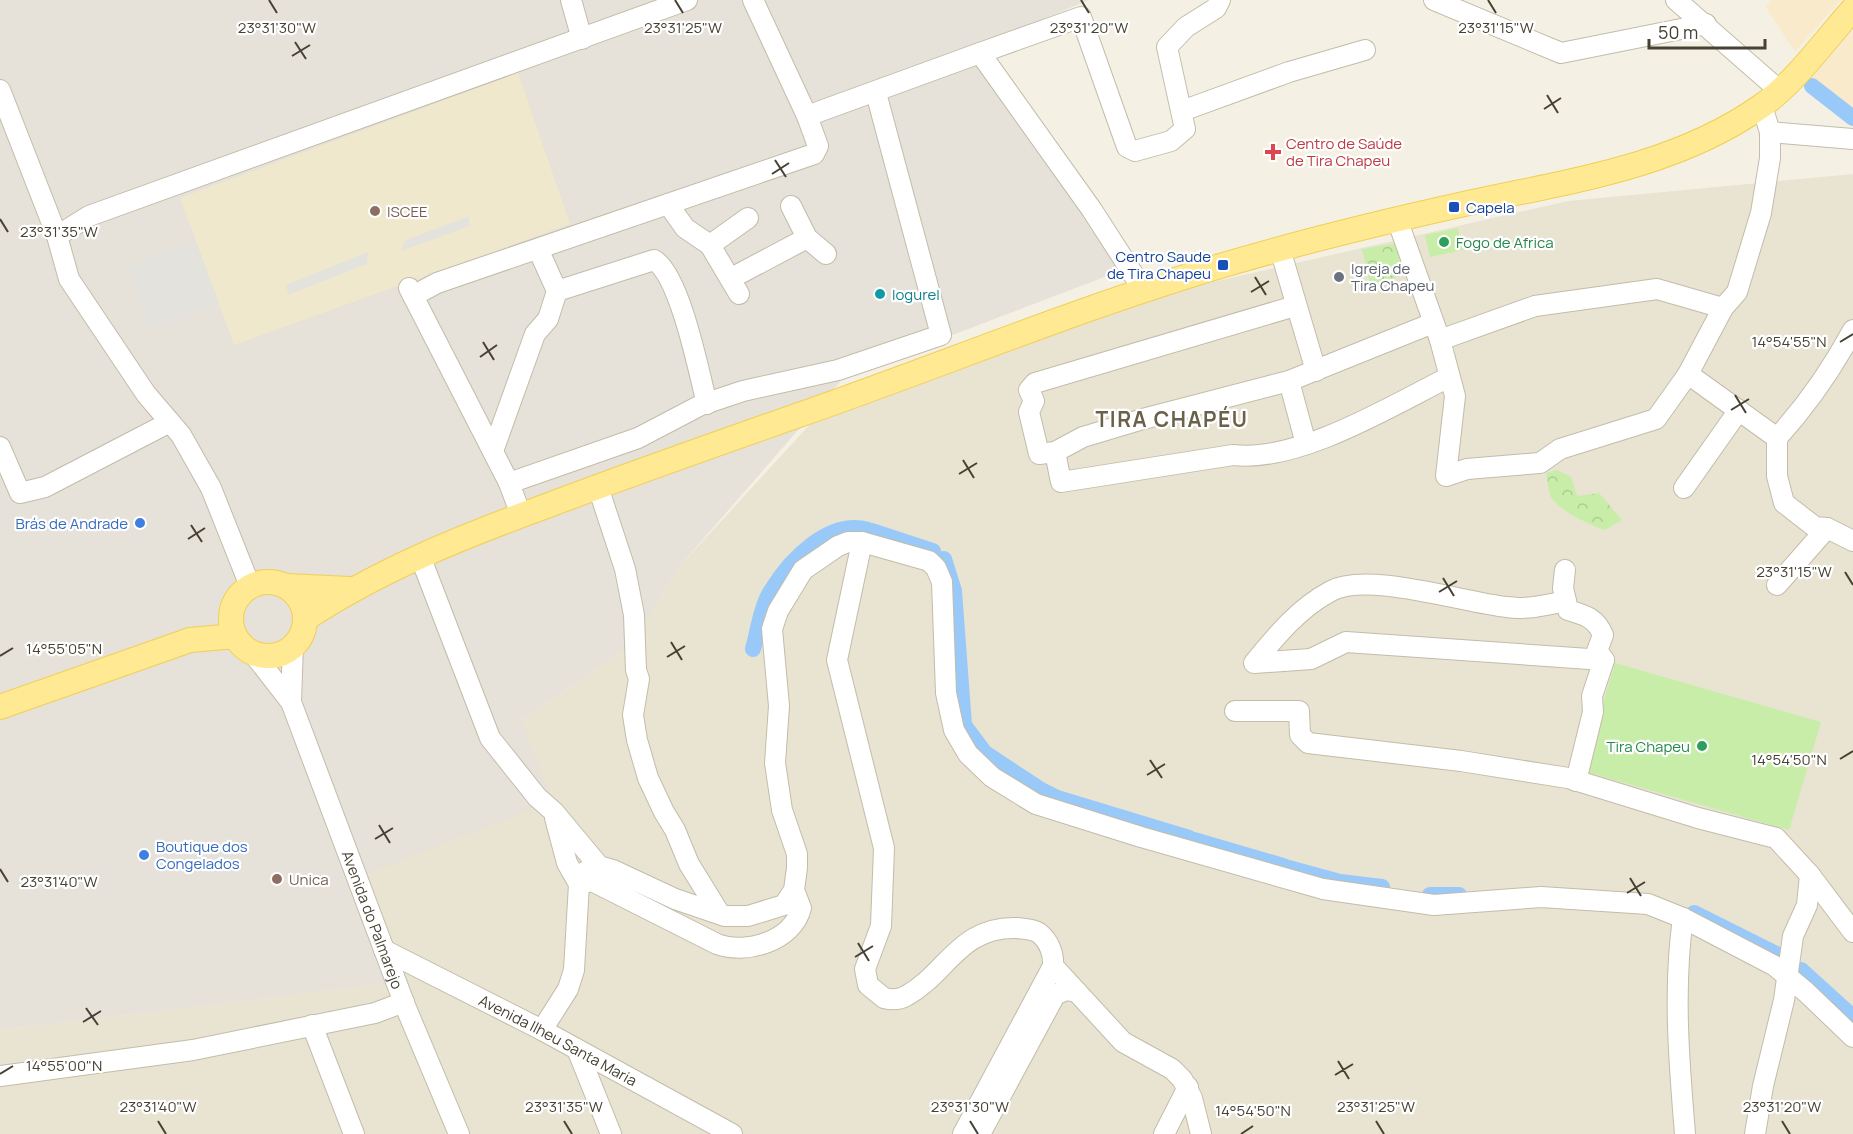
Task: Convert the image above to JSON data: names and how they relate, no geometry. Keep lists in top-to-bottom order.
{
  "streets": {
    "street": ["Avenida do Palmarejo", "Avenida Ilheu Santa Maria"]
  },
  "crossings": [
    ["Avenida do Palmarejo", "Avenida Ilheu Santa Maria"]
  ],
  "districts": ["TIRA CHAPÉU"],
  "places": {
    "health": ["Centro de Saúde de Tira Chapeu"],
    "transit": ["Capela", "Centro Saude de Tira Chapeu"],
    "other": [
      "ISCEE",
      "Fogo de Africa",
      "Igreja de Tira Chapeu",
      "Iogurel",
      "Brás de Andrade",
      "Tira Chapeu",
      "Boutique dos Congelados",
      "Unica"
    ]
  },
  "scale_bar": "50 m",
  "coordinates": [
    "23°31'30\"W",
    "23°31'25\"W",
    "23°31'20\"W",
    "23°31'15\"W",
    "23°31'35\"W",
    "14°54'55\"N",
    "14°55'05\"N",
    "14°54'50\"N",
    "23°31'40\"W",
    "14°55'00\"N"
  ]
}
